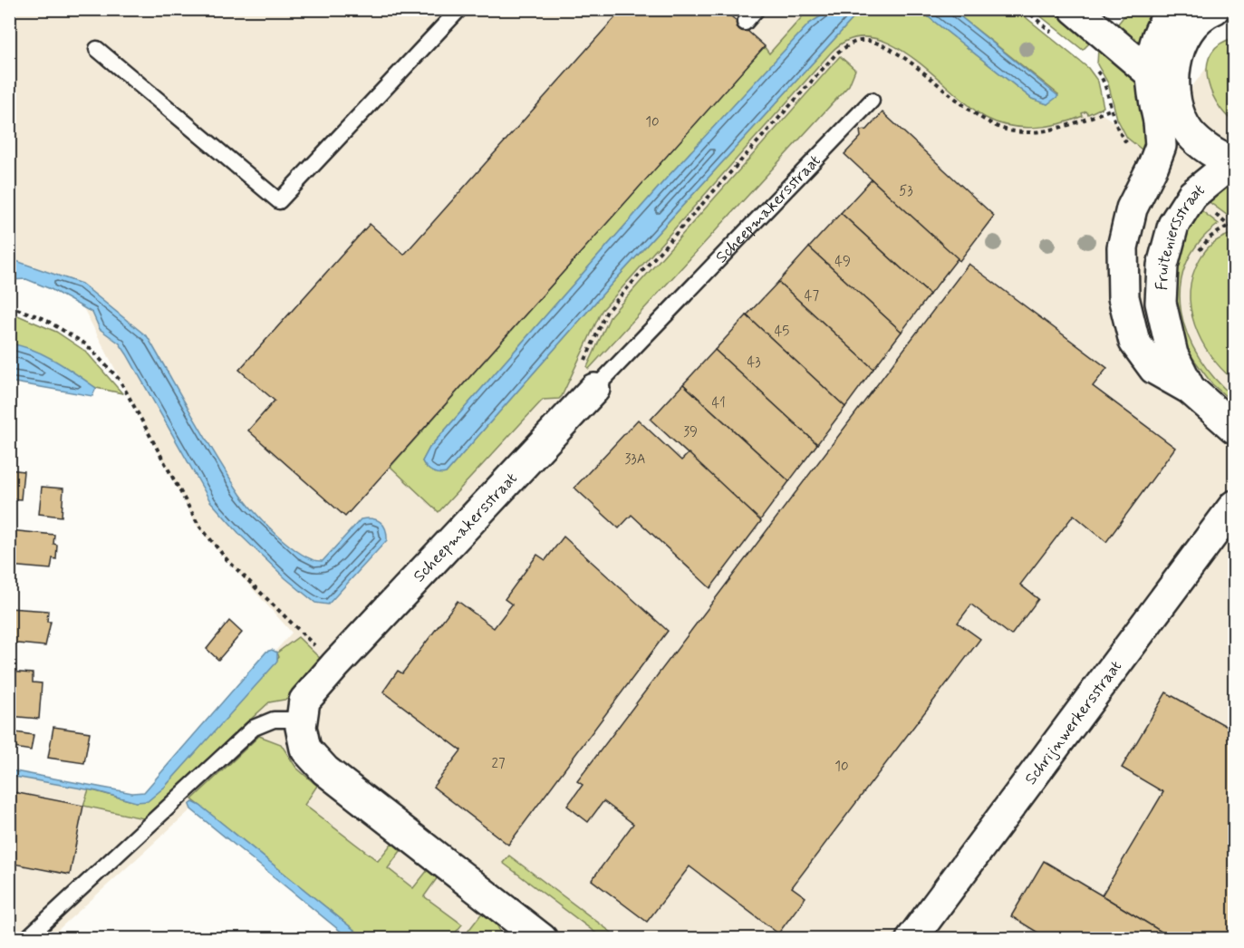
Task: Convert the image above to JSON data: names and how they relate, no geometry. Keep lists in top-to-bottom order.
{
  "streets": {
    "street": ["Scheepmakersstraat", "Fruiteniersstraat", "Schrijnwerkersstraat"]
  },
  "house_numbers": [
    "10",
    "53",
    "49",
    "47",
    "45",
    "43",
    "41",
    "39",
    "33A",
    "27",
    "10"
  ]
}
